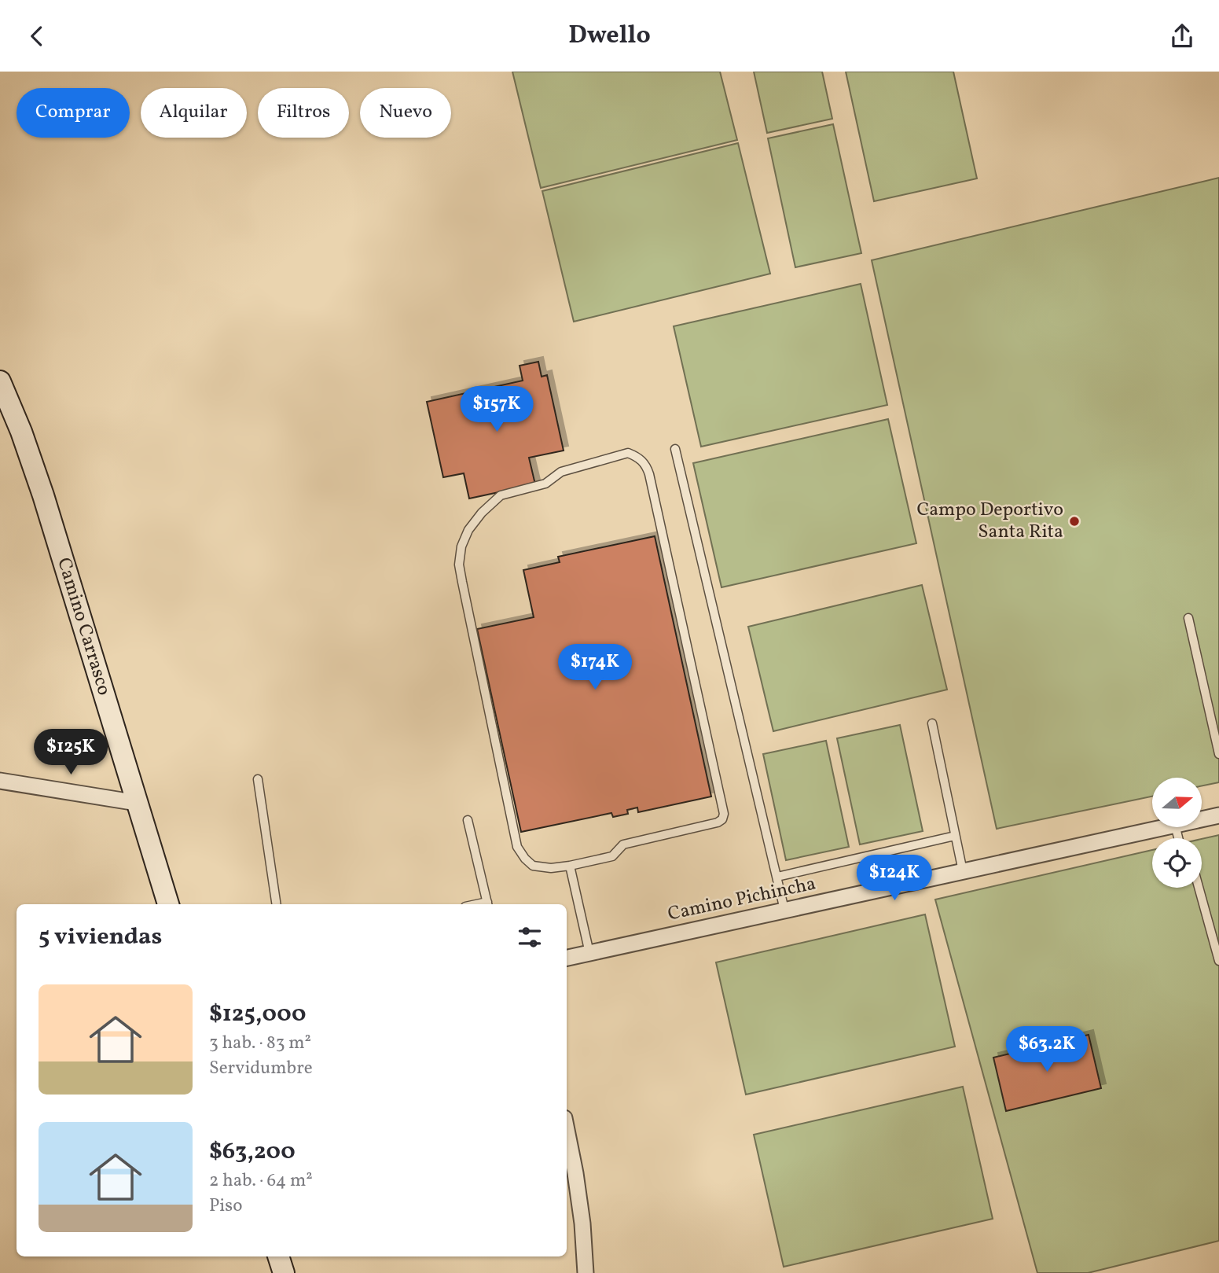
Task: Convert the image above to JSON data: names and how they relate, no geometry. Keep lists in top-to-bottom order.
{
  "streets": {
    "main road": ["Camino Carrasco"],
    "street": ["Camino Pichincha"]
  },
  "places": ["Campo Deportivo Santa Rita"],
  "north": "right",
  "page": {
    "header": "Dwello",
    "chip": [
      "Comprar",
      "Alquilar",
      "Filtros",
      "Nuevo"
    ],
    "price": [
      "$157K",
      "$174K",
      "$125K",
      "$124K",
      "$63.2K"
    ],
    "heading": "5 viviendas",
    "list": [
      {
        "name": "$125,000",
        "note": "3 hab. · 83 m² · Servidumbre"
      },
      {
        "name": "$63,200",
        "note": "2 hab. · 64 m² · Piso"
      }
    ]
  }
}
